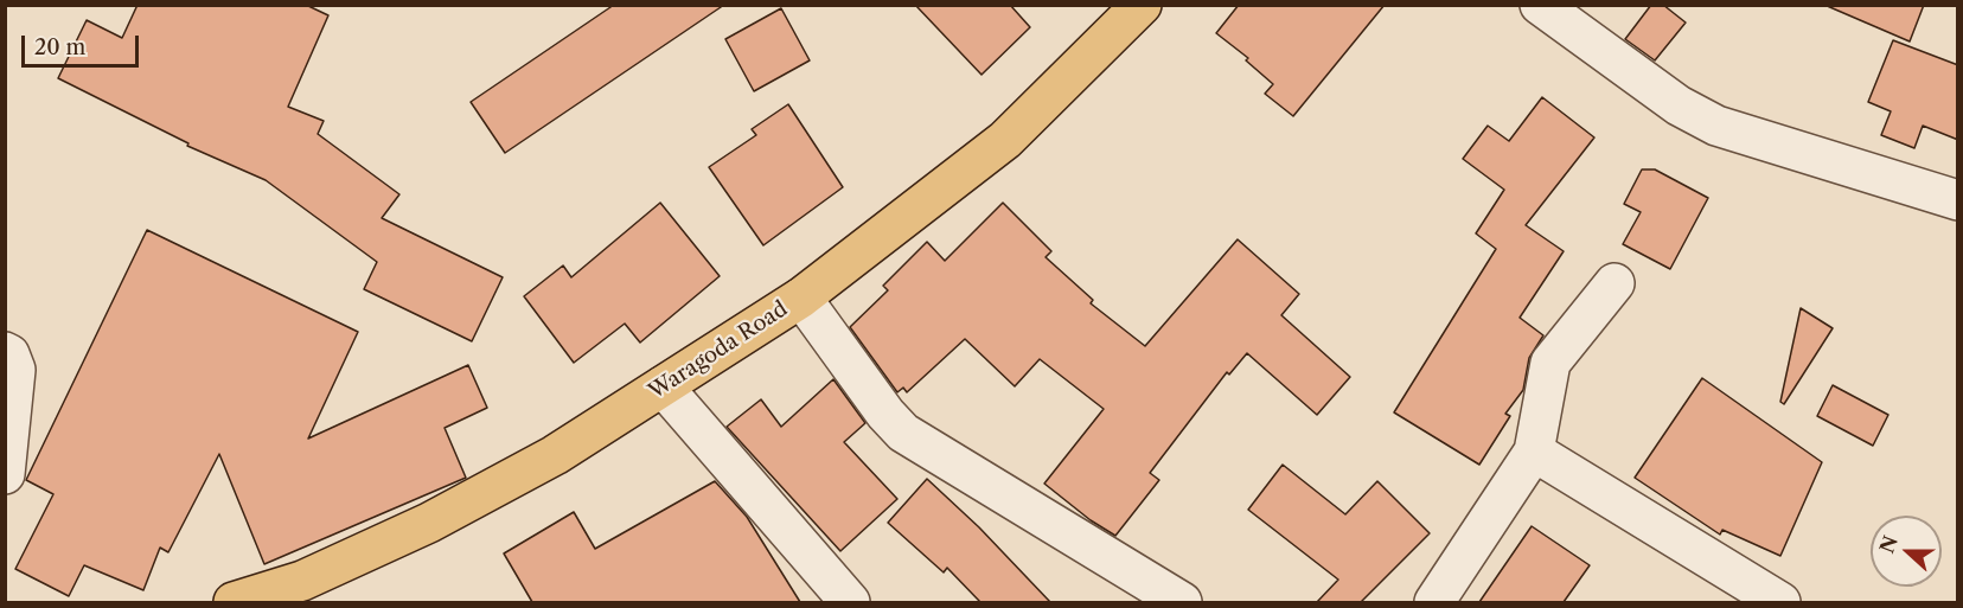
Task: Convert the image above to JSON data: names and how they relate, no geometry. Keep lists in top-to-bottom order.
{
  "streets": {
    "main road": ["Waragoda Road"]
  },
  "scale_bar": "20 m",
  "north": "left"
}
